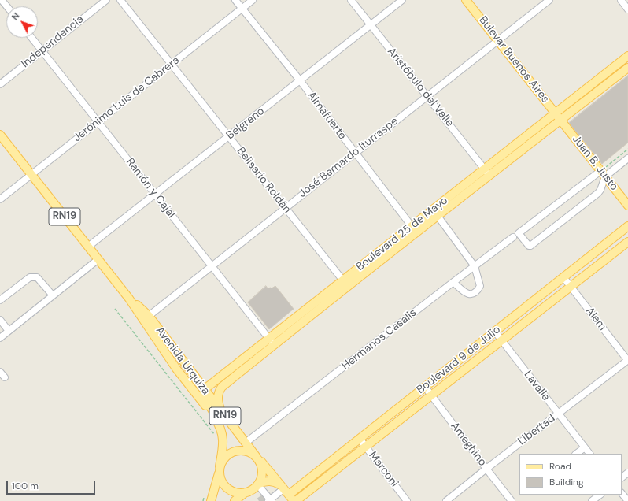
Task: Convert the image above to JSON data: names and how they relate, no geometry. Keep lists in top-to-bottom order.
{
  "streets": {
    "main road": [
      "Bulevar Buenos Aires",
      "Juan B. Justo",
      "RN19",
      "Boulevard 25 de Mayo",
      "Boulevard 9 de Julio",
      "Avenida Urquiza"
    ],
    "street": [
      "Independencia",
      "Aristóbulo del Valle",
      "Jerónimo Luis de Cabrera",
      "Almafuerte",
      "Belgrano",
      "José Bernardo Iturraspe",
      "Belisario Roldán",
      "Ramón y Cajal",
      "Alem",
      "Hermanos Casalis",
      "Lavalle",
      "Libertad",
      "Ameghino",
      "Marconi"
    ]
  },
  "crossings": [
    ["Independencia", "Ramón y Cajal"],
    ["Bulevar Buenos Aires", "José Bernardo Iturraspe"],
    ["Bulevar Buenos Aires", "Juan B. Justo"],
    ["Bulevar Buenos Aires", "Boulevard 25 de Mayo"],
    ["Aristóbulo del Valle", "Belgrano"],
    ["Aristóbulo del Valle", "José Bernardo Iturraspe"],
    ["Aristóbulo del Valle", "Boulevard 25 de Mayo"],
    ["Jerónimo Luis de Cabrera", "Almafuerte"],
    ["Jerónimo Luis de Cabrera", "Belisario Roldán"],
    ["Jerónimo Luis de Cabrera", "Ramón y Cajal"],
    ["Jerónimo Luis de Cabrera", "Avenida Urquiza"],
    ["Almafuerte", "Belgrano"],
    ["Almafuerte", "José Bernardo Iturraspe"],
    ["Almafuerte", "Boulevard 25 de Mayo"],
    ["Belgrano", "Belisario Roldán"],
    ["Belgrano", "Ramón y Cajal"],
    ["Belgrano", "Avenida Urquiza"],
    ["José Bernardo Iturraspe", "Belisario Roldán"],
    ["José Bernardo Iturraspe", "Ramón y Cajal"],
    ["José Bernardo Iturraspe", "Avenida Urquiza"],
    ["Juan B. Justo", "Boulevard 25 de Mayo"],
    ["Juan B. Justo", "Hermanos Casalis"],
    ["Belisario Roldán", "Boulevard 25 de Mayo"],
    ["Ramón y Cajal", "Boulevard 25 de Mayo"],
    ["RN19", "Avenida Urquiza"],
    ["Boulevard 25 de Mayo", "Avenida Urquiza"],
    ["Alem", "Boulevard 9 de Julio"],
    ["Alem", "Libertad"],
    ["Hermanos Casalis", "Avenida Urquiza"],
    ["Boulevard 9 de Julio", "Avenida Urquiza"],
    ["Boulevard 9 de Julio", "Lavalle"],
    ["Boulevard 9 de Julio", "Ameghino"],
    ["Boulevard 9 de Julio", "Marconi"],
    ["Lavalle", "Libertad"],
    ["Libertad", "Ameghino"]
  ],
  "legend": ["Road", "Building"],
  "scale_bar": "100 m",
  "north": "top left"
}
